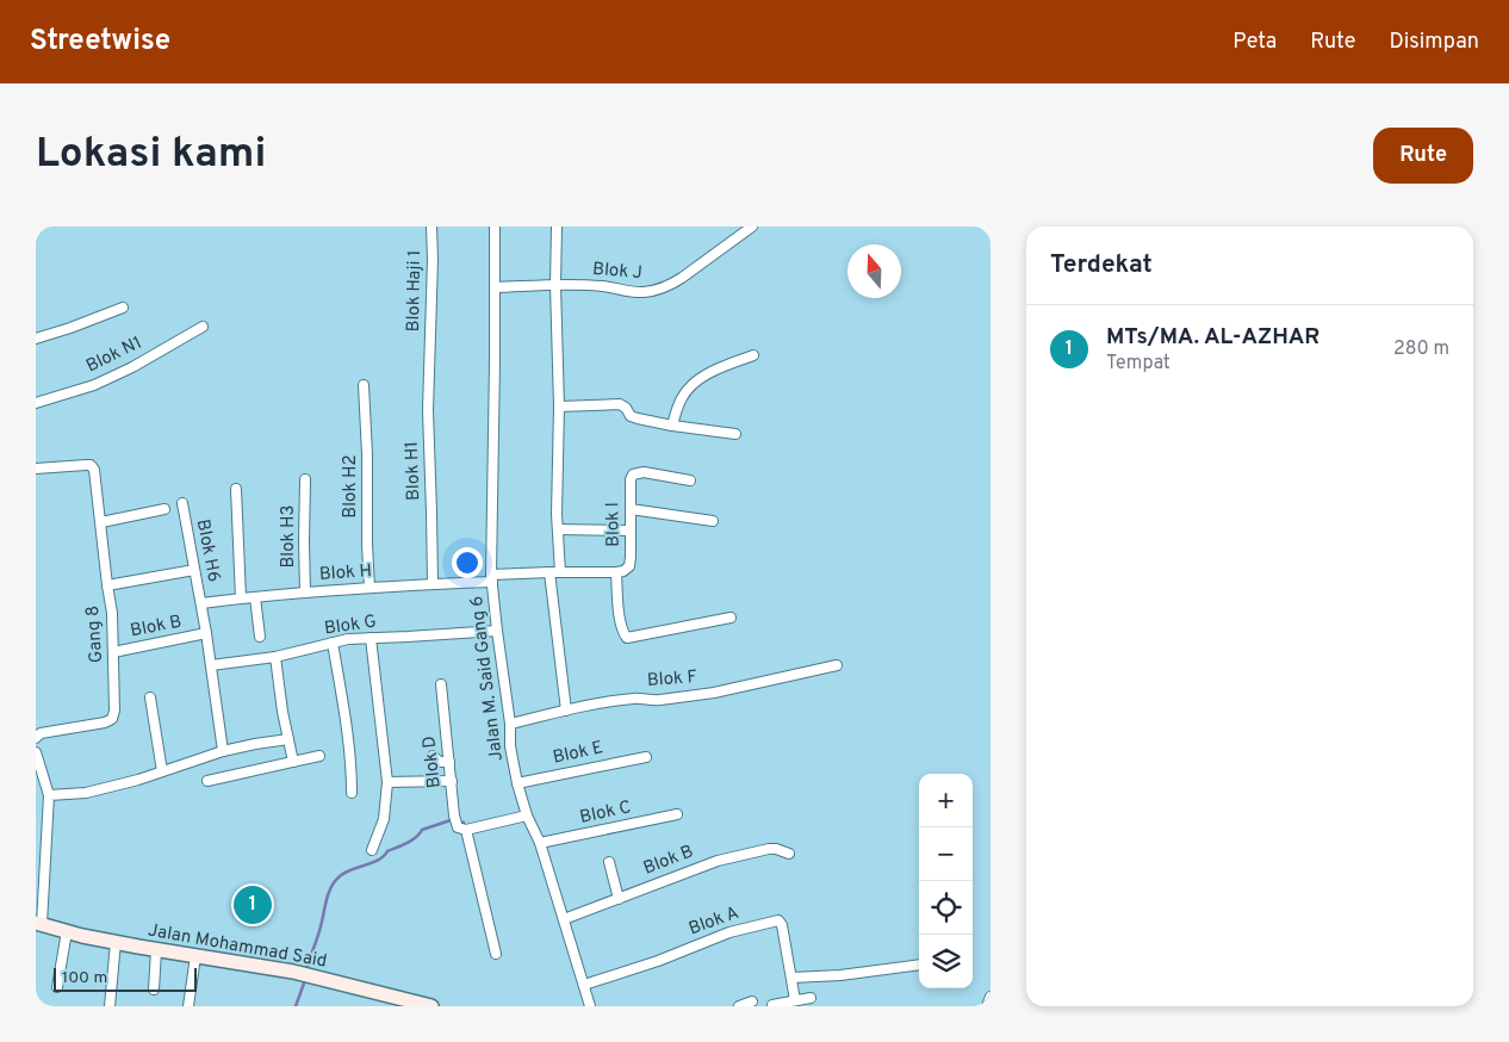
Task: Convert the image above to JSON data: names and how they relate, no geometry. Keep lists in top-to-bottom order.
{
  "streets": {
    "street": [
      "Blok J",
      "Blok Haji 1",
      "Blok N1",
      "Blok H1",
      "Blok H2",
      "Blok I",
      "Blok H3",
      "Blok H6",
      "Blok H",
      "Blok G",
      "Blok B",
      "Gang 8",
      "Jalan M. Said Gang 6",
      "Blok F",
      "Blok E",
      "Blok D",
      "Blok C",
      "Blok A",
      "Jalan Mohammad Said"
    ]
  },
  "crossings": [
    ["Blok J", "Jalan M. Said Gang 6"],
    ["Blok Haji 1", "Blok H1"],
    ["Blok H1", "Blok H"],
    ["Blok H2", "Blok H"],
    ["Blok I", "Blok H"],
    ["Blok I", "Jalan M. Said Gang 6"],
    ["Blok H3", "Blok H"],
    ["Blok H6", "Blok H"],
    ["Blok H6", "Blok G"],
    ["Blok H6", "Blok B"],
    ["Blok H", "Jalan M. Said Gang 6"],
    ["Blok G", "Jalan M. Said Gang 6"],
    ["Blok B", "Gang 8"],
    ["Blok B", "Jalan M. Said Gang 6"],
    ["Jalan M. Said Gang 6", "Blok F"],
    ["Jalan M. Said Gang 6", "Blok E"],
    ["Jalan M. Said Gang 6", "Blok C"],
    ["Jalan M. Said Gang 6", "Blok A"]
  ],
  "scale_bar": "100 m",
  "north": "top",
  "page": {
    "header": "Streetwise",
    "nav": ["Peta", "Rute", "Disimpan"],
    "buttons": "Rute",
    "title": "Lokasi kami",
    "heading": "Terdekat",
    "list": [
      {
        "mark": "1",
        "name": "MTs/MA. AL-AZHAR",
        "note": "Tempat",
        "value": "280 m"
      }
    ],
    "map_buttons": ["+", "−"],
    "pins": "1",
    "scale": "100 m"
  }
}
